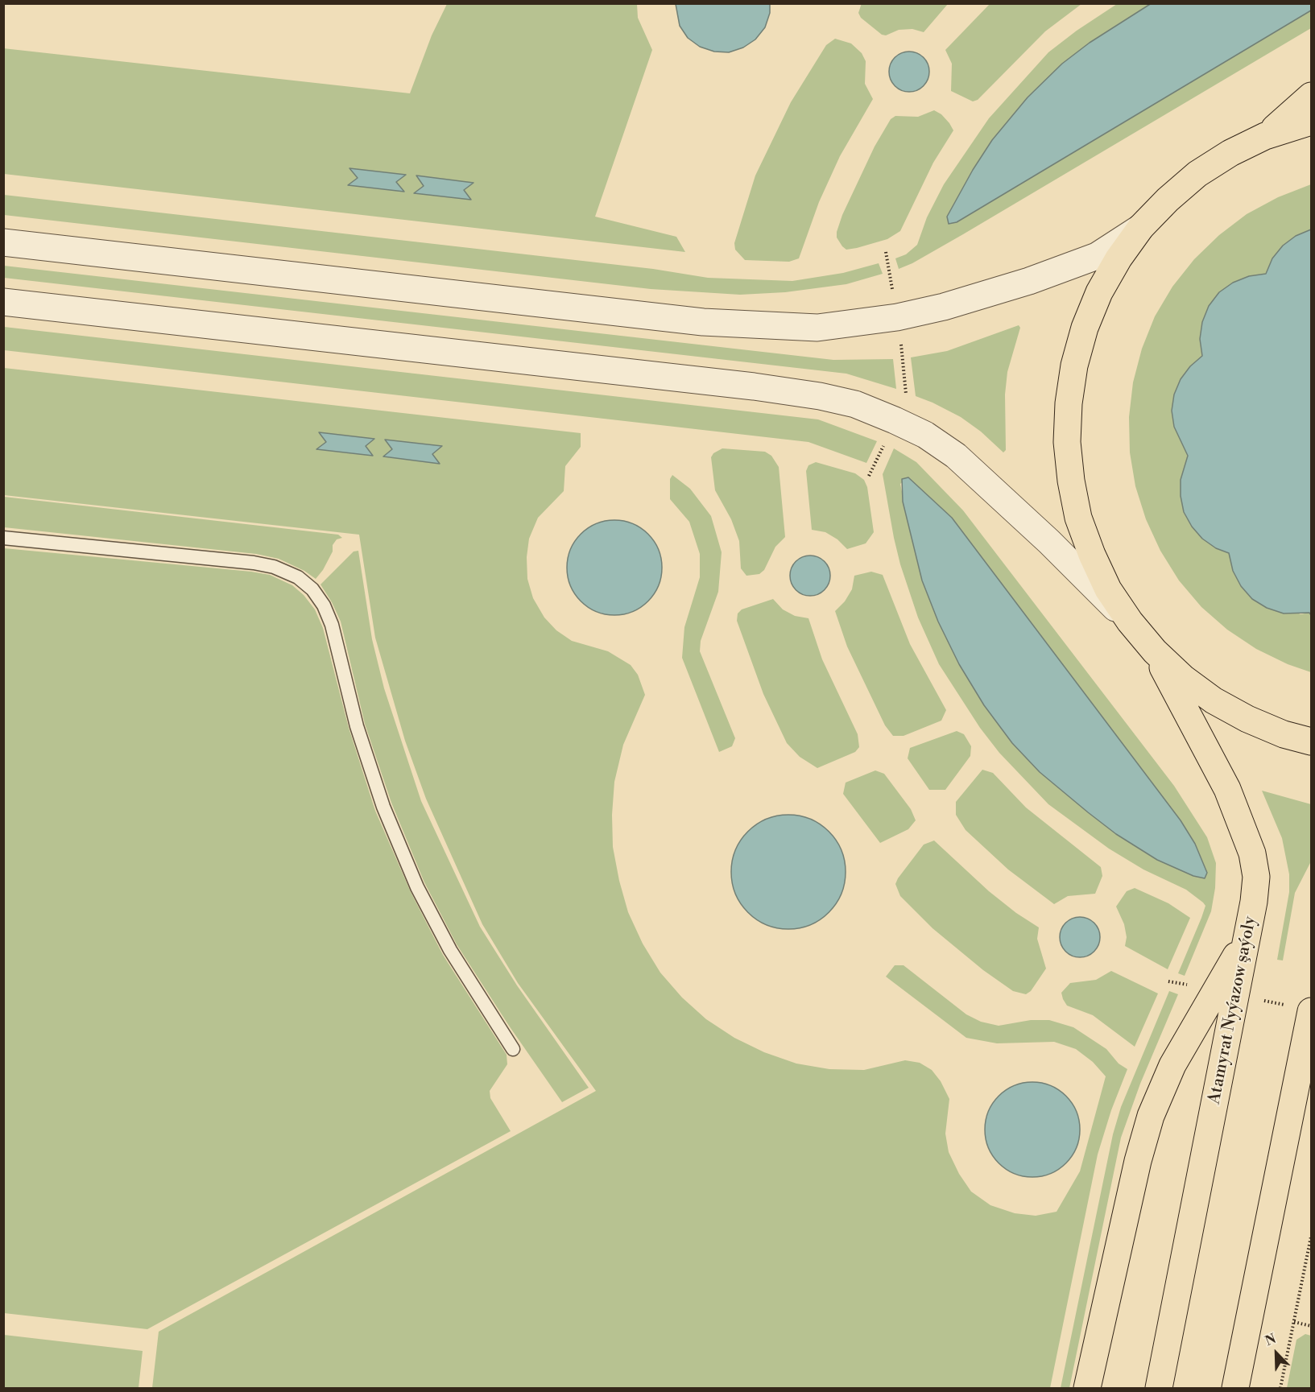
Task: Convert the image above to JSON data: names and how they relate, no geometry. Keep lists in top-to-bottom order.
{
  "streets": {
    "main road": ["Atamyrat Nyýazow şaýoly"]
  },
  "north": "top left"
}
